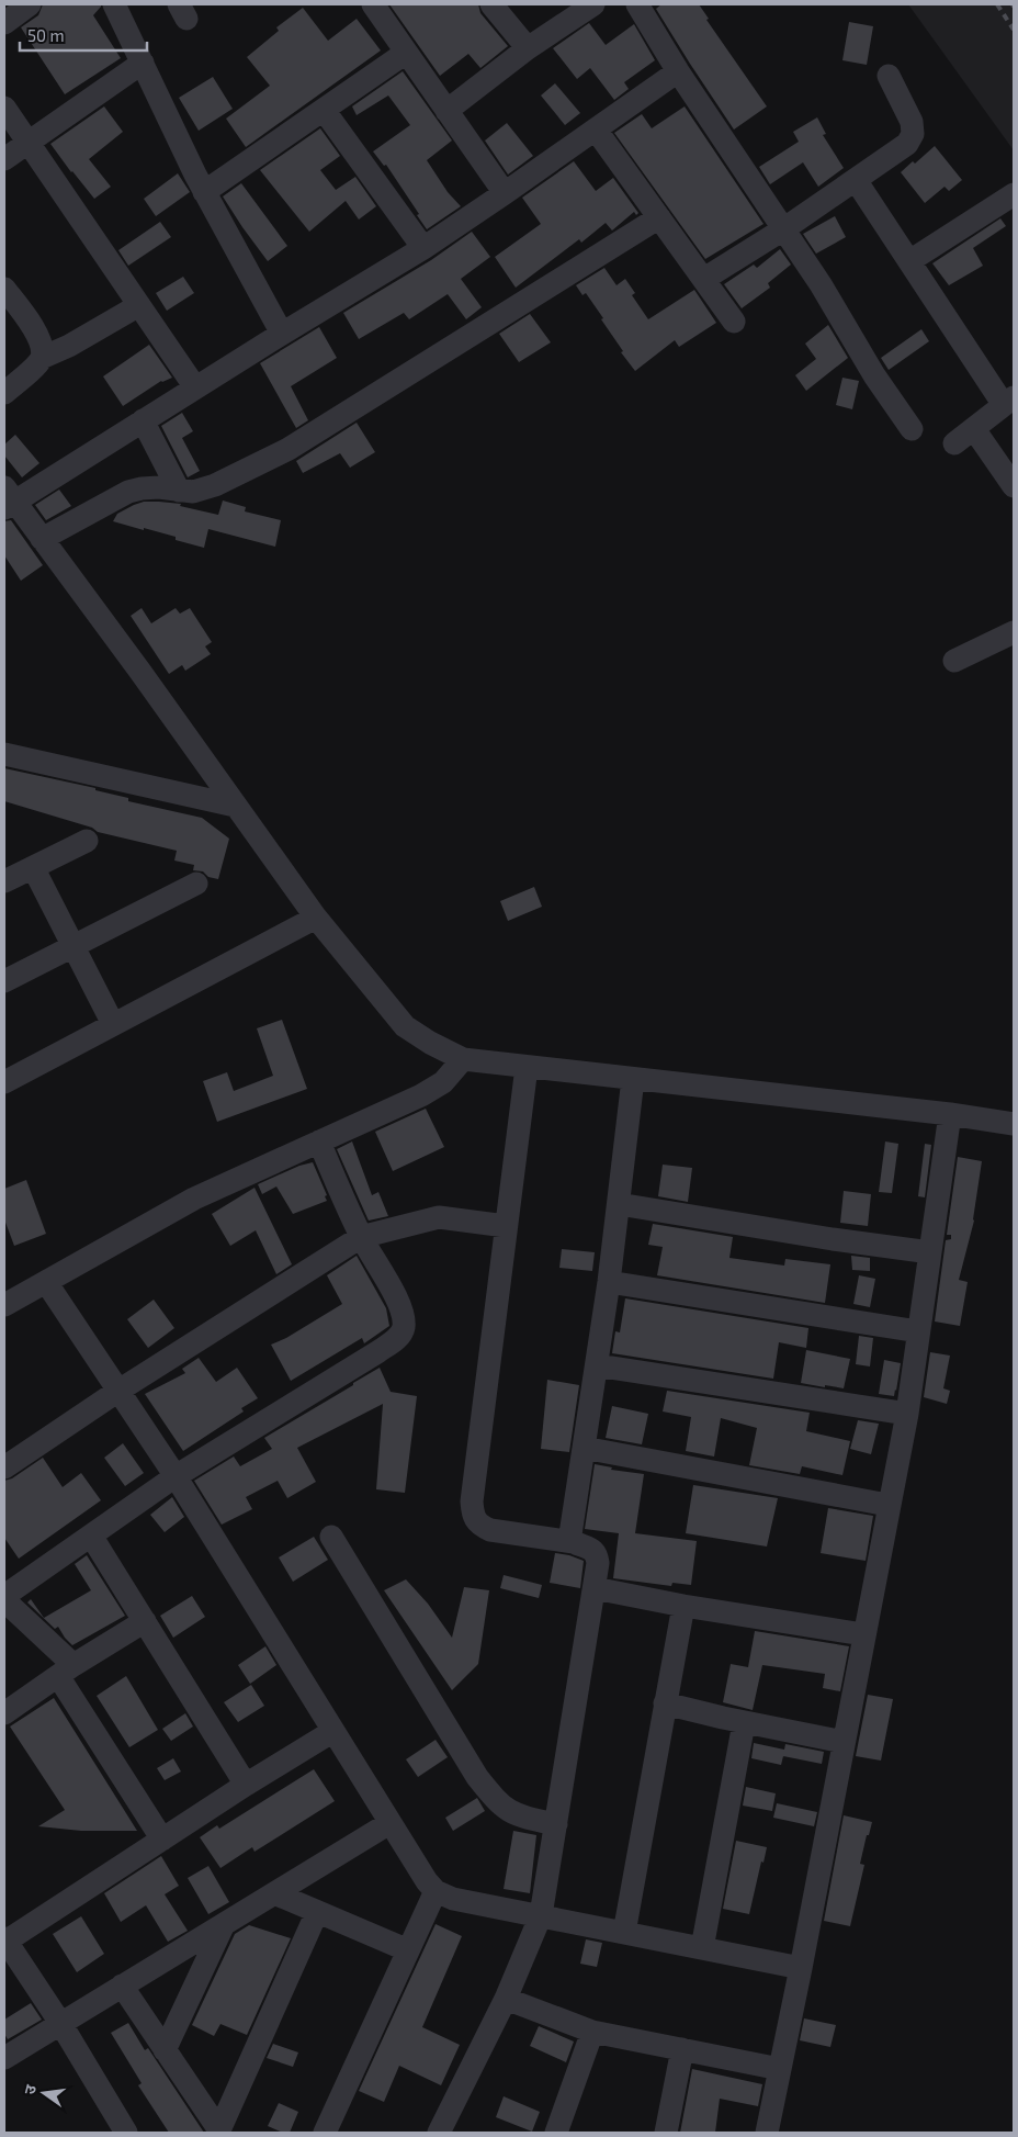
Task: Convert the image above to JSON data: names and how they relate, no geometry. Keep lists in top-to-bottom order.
{
  "scale_bar": "50 m",
  "north": "left"
}
